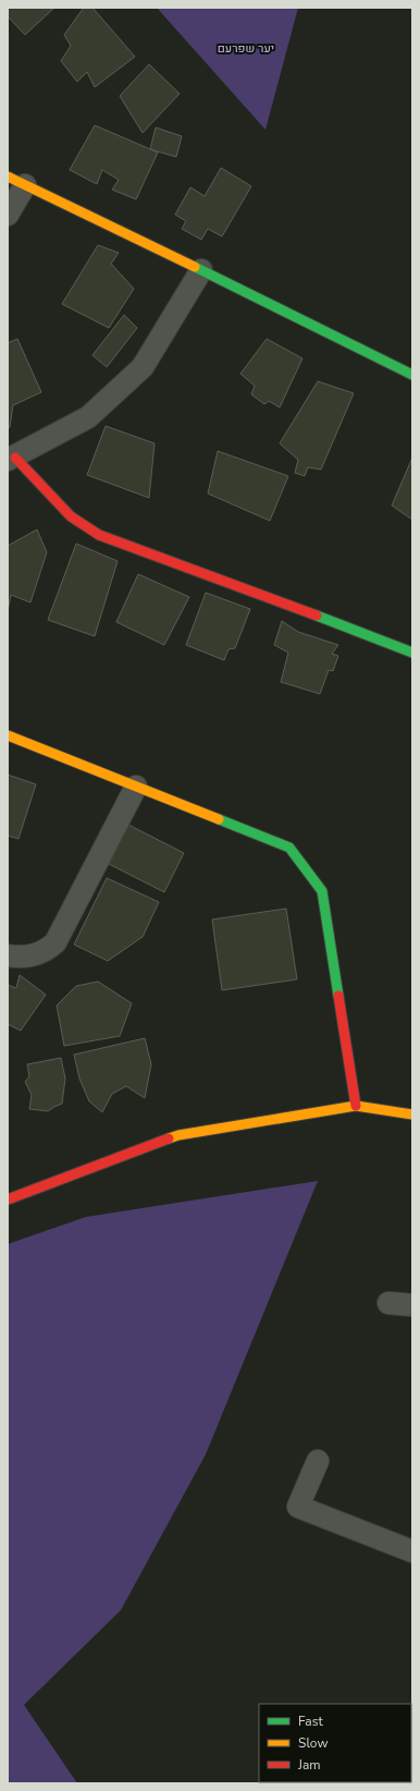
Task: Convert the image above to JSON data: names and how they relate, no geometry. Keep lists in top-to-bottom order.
{
  "parks": ["יער שפרעם"],
  "legend": ["Fast", "Slow", "Jam"]
}
